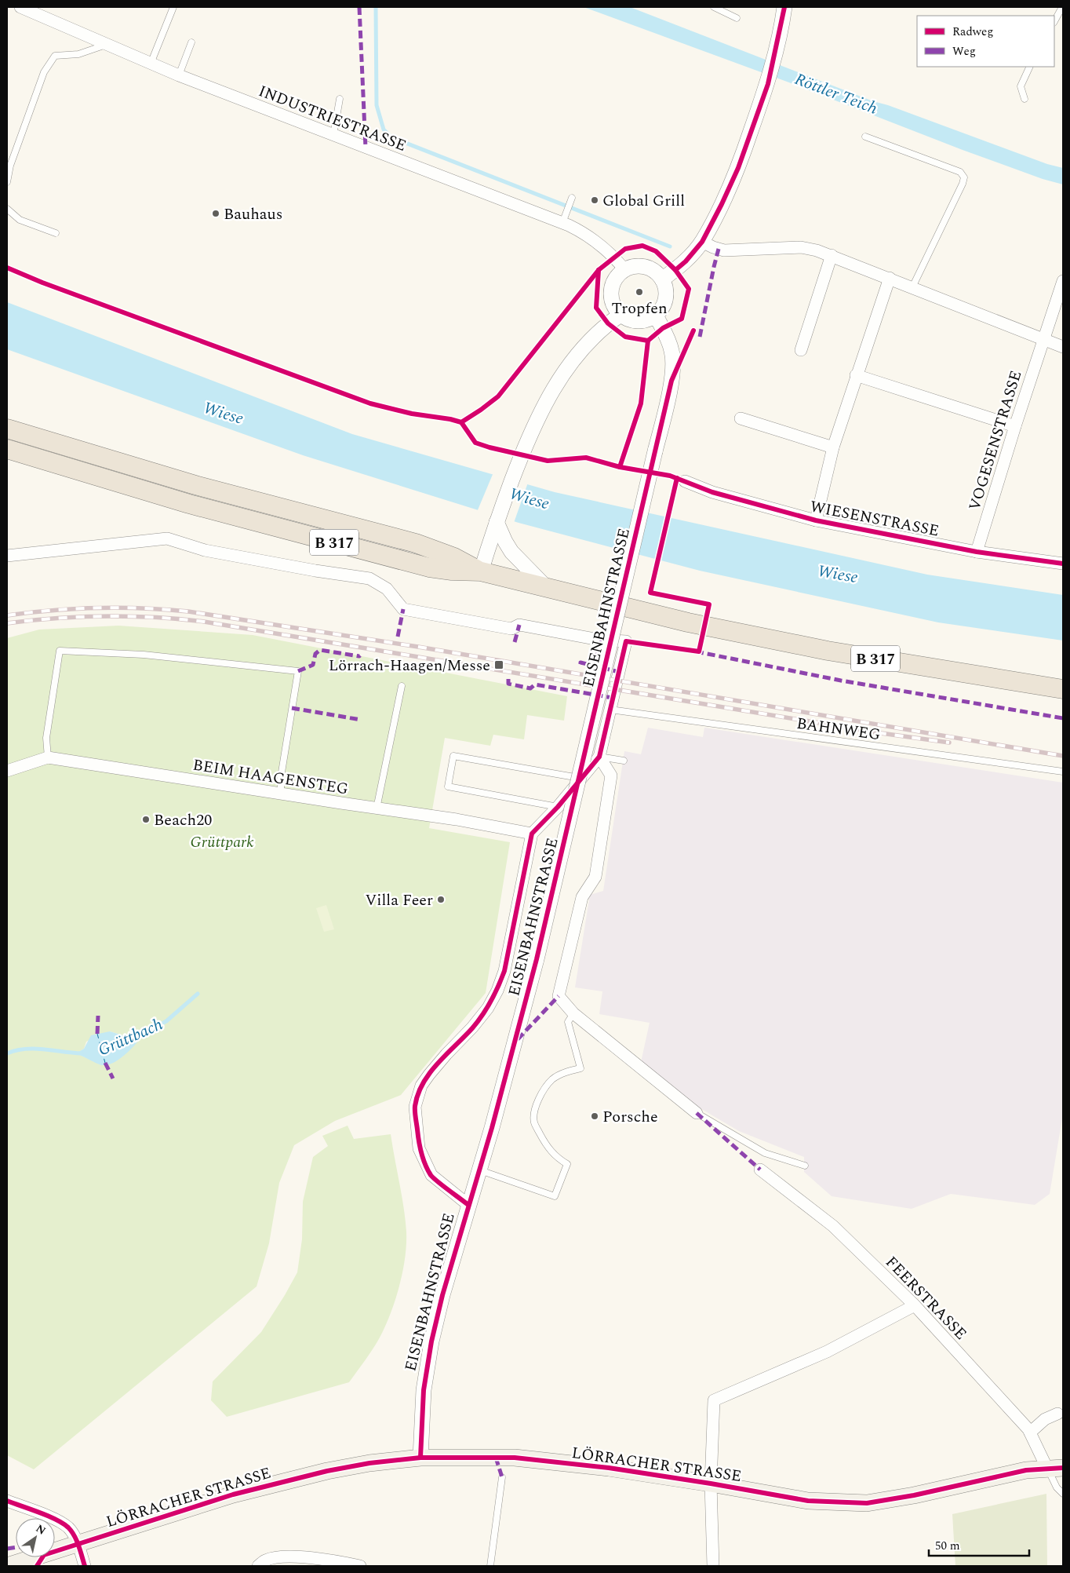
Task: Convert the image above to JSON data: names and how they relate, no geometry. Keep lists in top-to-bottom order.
{
  "streets": {
    "main road": ["B 317", "LÖRRACHER STRASSE"],
    "street": [
      "INDUSTRIESTRASSE",
      "VOGESENSTRASSE",
      "WIESENSTRASSE",
      "EISENBAHNSTRASSE",
      "BEIM HAAGENSTEG",
      "FEERSTRASSE"
    ],
    "lane": ["BAHNWEG"]
  },
  "crossings": [
    ["INDUSTRIESTRASSE", "EISENBAHNSTRASSE"],
    ["VOGESENSTRASSE", "WIESENSTRASSE"],
    ["EISENBAHNSTRASSE", "LÖRRACHER STRASSE"],
    ["FEERSTRASSE", "LÖRRACHER STRASSE"]
  ],
  "water": ["Röttler Teich", "Wiese", "Grüttbach"],
  "parks": ["Grüttpark"],
  "places": {
    "other": [
      "Global Grill",
      "Bauhaus",
      "Tropfen",
      "Beach20",
      "Villa Feer",
      "Porsche"
    ],
    "transit": ["Lörrach-Haagen/Messe"]
  },
  "legend": ["Radweg", "Weg"],
  "scale_bar": "50 m",
  "north": "top right"
}
